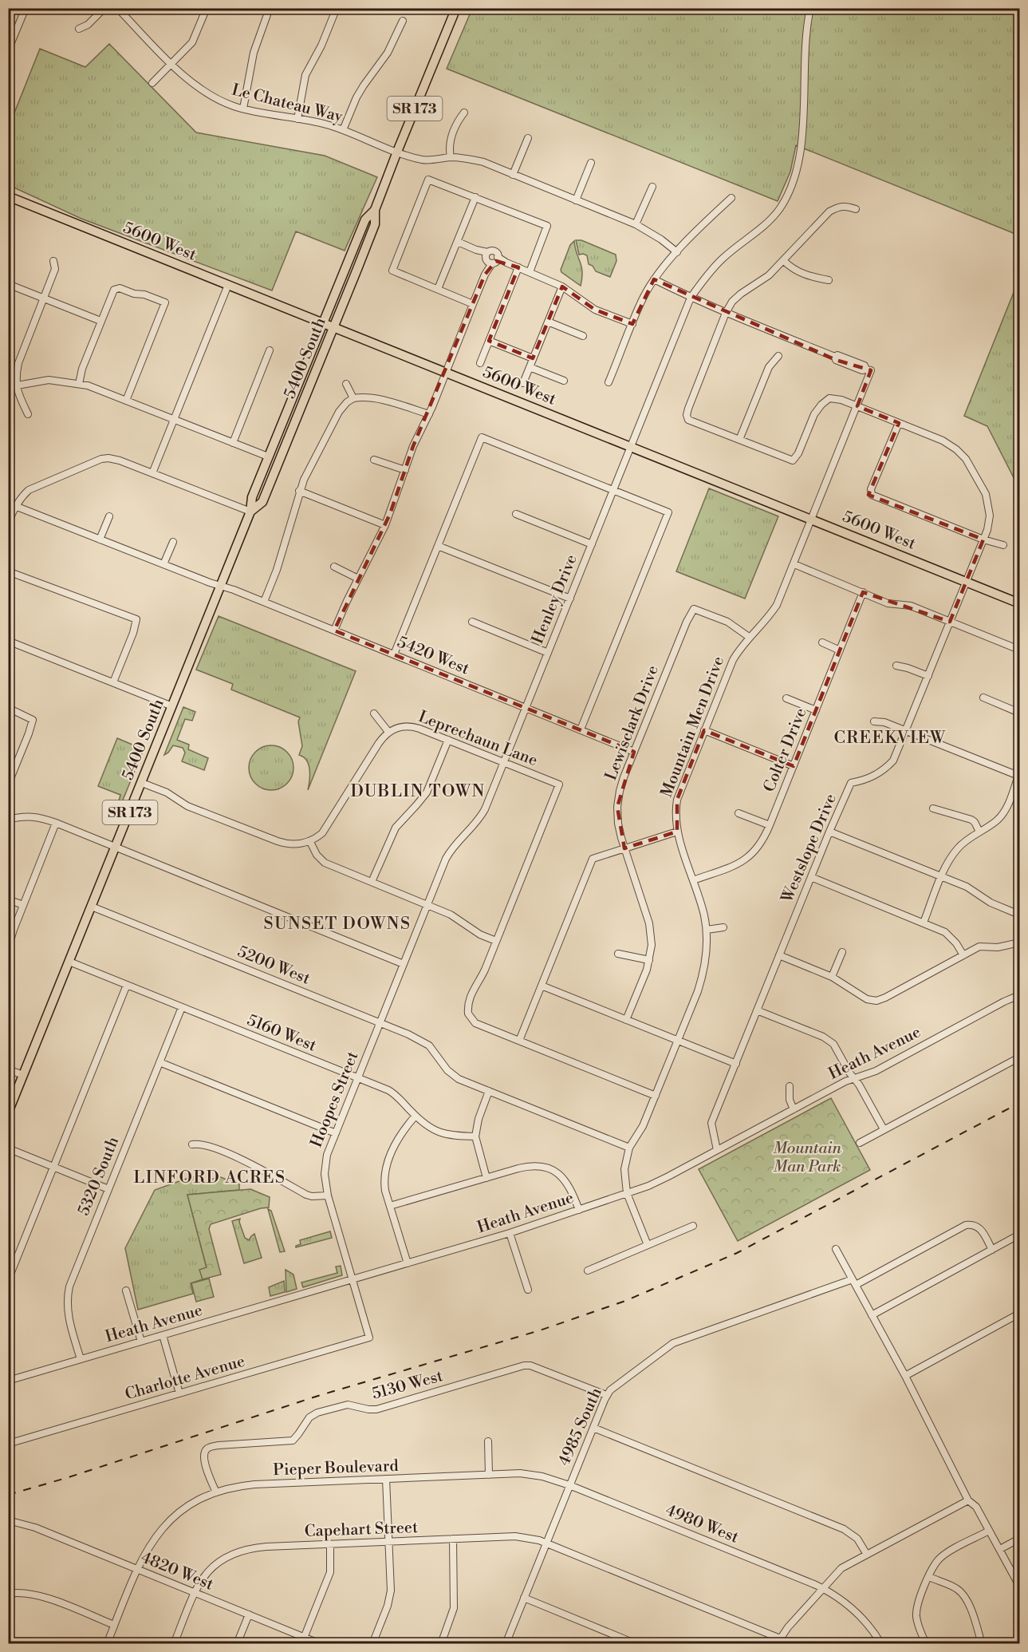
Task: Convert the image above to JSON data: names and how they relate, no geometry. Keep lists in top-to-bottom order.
{
  "streets": {
    "main road": ["SR 173", "5600 West", "5400 South"],
    "street": [
      "Le Chateau Way",
      "Henley Drive",
      "5420 West",
      "Lewisclark Drive",
      "Mountain Men Drive",
      "Leprechaun Lane",
      "Colter Drive",
      "Westslope Drive",
      "5200 West",
      "5160 West",
      "Heath Avenue",
      "Hoopes Street",
      "5320 South",
      "Charlotte Avenue",
      "5130 West",
      "4985 South",
      "Pieper Boulevard",
      "4980 West",
      "Capehart Street",
      "4820 West"
    ]
  },
  "crossings": [
    ["Le Chateau Way", "5400 South"],
    ["5600 West", "5400 South"],
    ["5600 West", "Henley Drive"],
    ["5600 West", "Mountain Men Drive"],
    ["5600 West", "Westslope Drive"],
    ["5400 South", "5420 West"],
    ["5400 South", "5200 West"],
    ["5400 South", "5160 West"],
    ["Henley Drive", "5420 West"],
    ["Henley Drive", "Leprechaun Lane"],
    ["Henley Drive", "Hoopes Street"],
    ["5420 West", "Lewisclark Drive"],
    ["Lewisclark Drive", "Mountain Men Drive"],
    ["Mountain Men Drive", "Colter Drive"],
    ["Mountain Men Drive", "Westslope Drive"],
    ["Mountain Men Drive", "5200 West"],
    ["Mountain Men Drive", "Heath Avenue"],
    ["Westslope Drive", "Heath Avenue"],
    ["5200 West", "Hoopes Street"],
    ["5160 West", "Hoopes Street"],
    ["5160 West", "5320 South"],
    ["Heath Avenue", "Hoopes Street"],
    ["Heath Avenue", "5320 South"],
    ["Hoopes Street", "Charlotte Avenue"],
    ["5130 West", "4985 South"],
    ["5130 West", "Pieper Boulevard"],
    ["4985 South", "Pieper Boulevard"],
    ["4985 South", "4980 West"],
    ["4985 South", "Capehart Street"],
    ["Pieper Boulevard", "4980 West"],
    ["Pieper Boulevard", "4820 West"],
    ["Capehart Street", "4820 West"]
  ],
  "districts": [
    "CREEKVIEW",
    "DUBLIN TOWN",
    "SUNSET DOWNS",
    "LINFORD ACRES"
  ],
  "parks": ["Mountain Man Park"]
}
